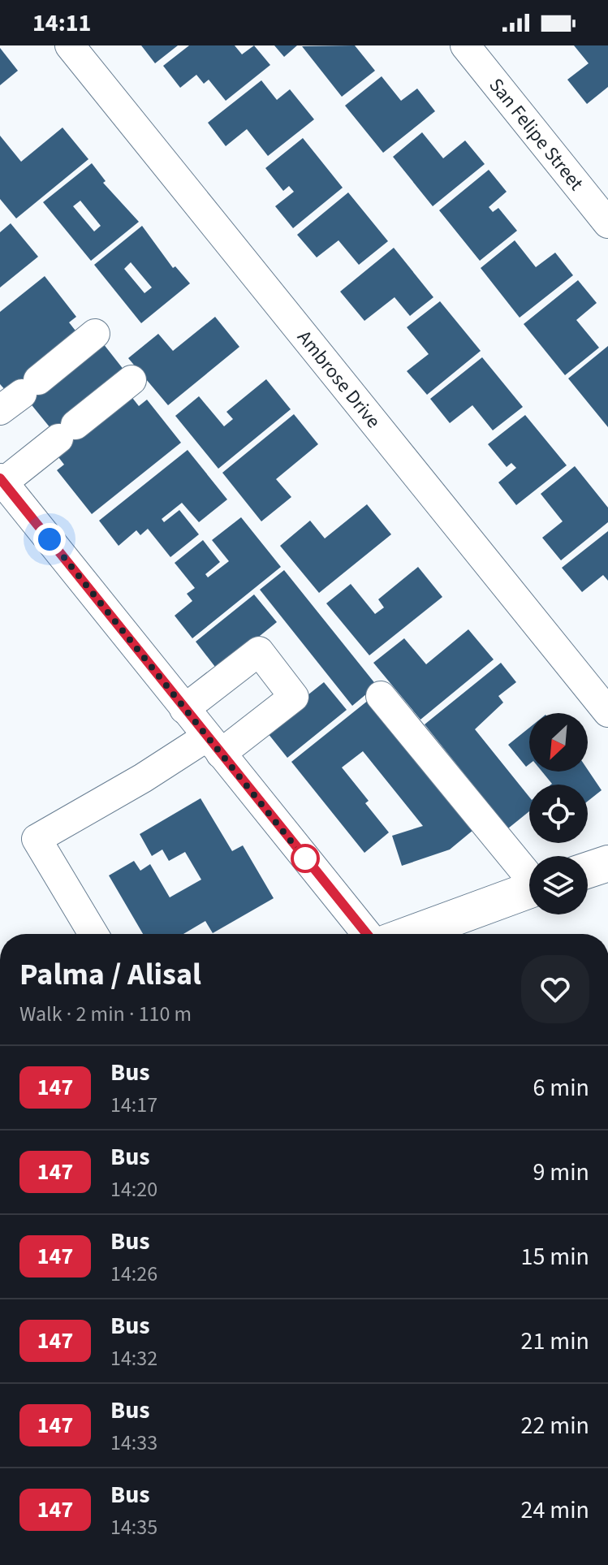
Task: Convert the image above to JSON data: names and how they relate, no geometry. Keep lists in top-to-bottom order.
{
  "streets": {
    "street": ["San Felipe Street", "Ambrose Drive"]
  },
  "lines": ["bus line 147"],
  "north": "bottom left",
  "page": {
    "status": "14:11",
    "heading": ["Palma / Alisal", "Walk · 2 min · 110 m"],
    "list": [
      {
        "mark": "147",
        "name": "Bus",
        "note": "14:17",
        "value": "6 min"
      },
      {
        "mark": "147",
        "name": "Bus",
        "note": "14:20",
        "value": "9 min"
      },
      {
        "mark": "147",
        "name": "Bus",
        "note": "14:26",
        "value": "15 min"
      },
      {
        "mark": "147",
        "name": "Bus",
        "note": "14:32",
        "value": "21 min"
      },
      {
        "mark": "147",
        "name": "Bus",
        "note": "14:33",
        "value": "22 min"
      },
      {
        "mark": "147",
        "name": "Bus",
        "note": "14:35",
        "value": "24 min"
      }
    ]
  }
}
